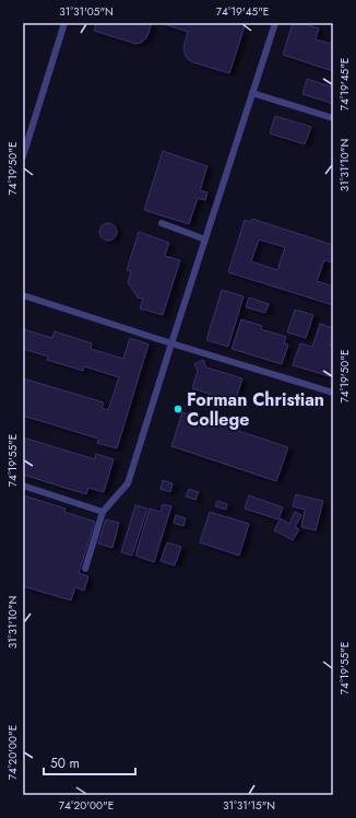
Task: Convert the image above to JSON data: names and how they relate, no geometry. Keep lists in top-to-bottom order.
{
  "places": ["Forman Christian College"],
  "scale_bar": "50 m",
  "coordinates": [
    "31°31'05\"N",
    "74°19'45\"E",
    "31°31'10\"N",
    "74°19'50\"E",
    "74°19'55\"E",
    "74°20'00\"E",
    "31°31'15\"N"
  ]
}
